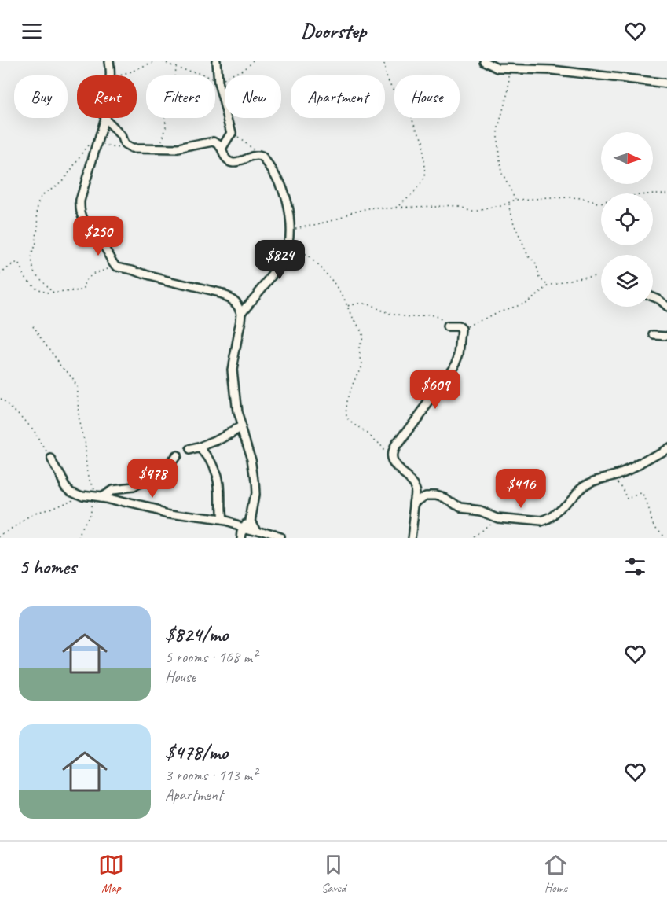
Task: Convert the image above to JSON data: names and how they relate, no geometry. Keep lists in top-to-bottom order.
{
  "north": "right",
  "page": {
    "header": "Doorstep",
    "chip": [
      "Buy",
      "Rent",
      "Filters",
      "New",
      "Apartment",
      "House"
    ],
    "price": [
      "$250",
      "$824",
      "$609",
      "$478",
      "$416"
    ],
    "heading": "5 homes",
    "list": [
      {
        "name": "$824/mo",
        "note": "5 rooms · 168 m² · House"
      },
      {
        "name": "$478/mo",
        "note": "3 rooms · 113 m² · Apartment"
      }
    ],
    "tabs": ["Map", "Saved", "Home"]
  }
}
